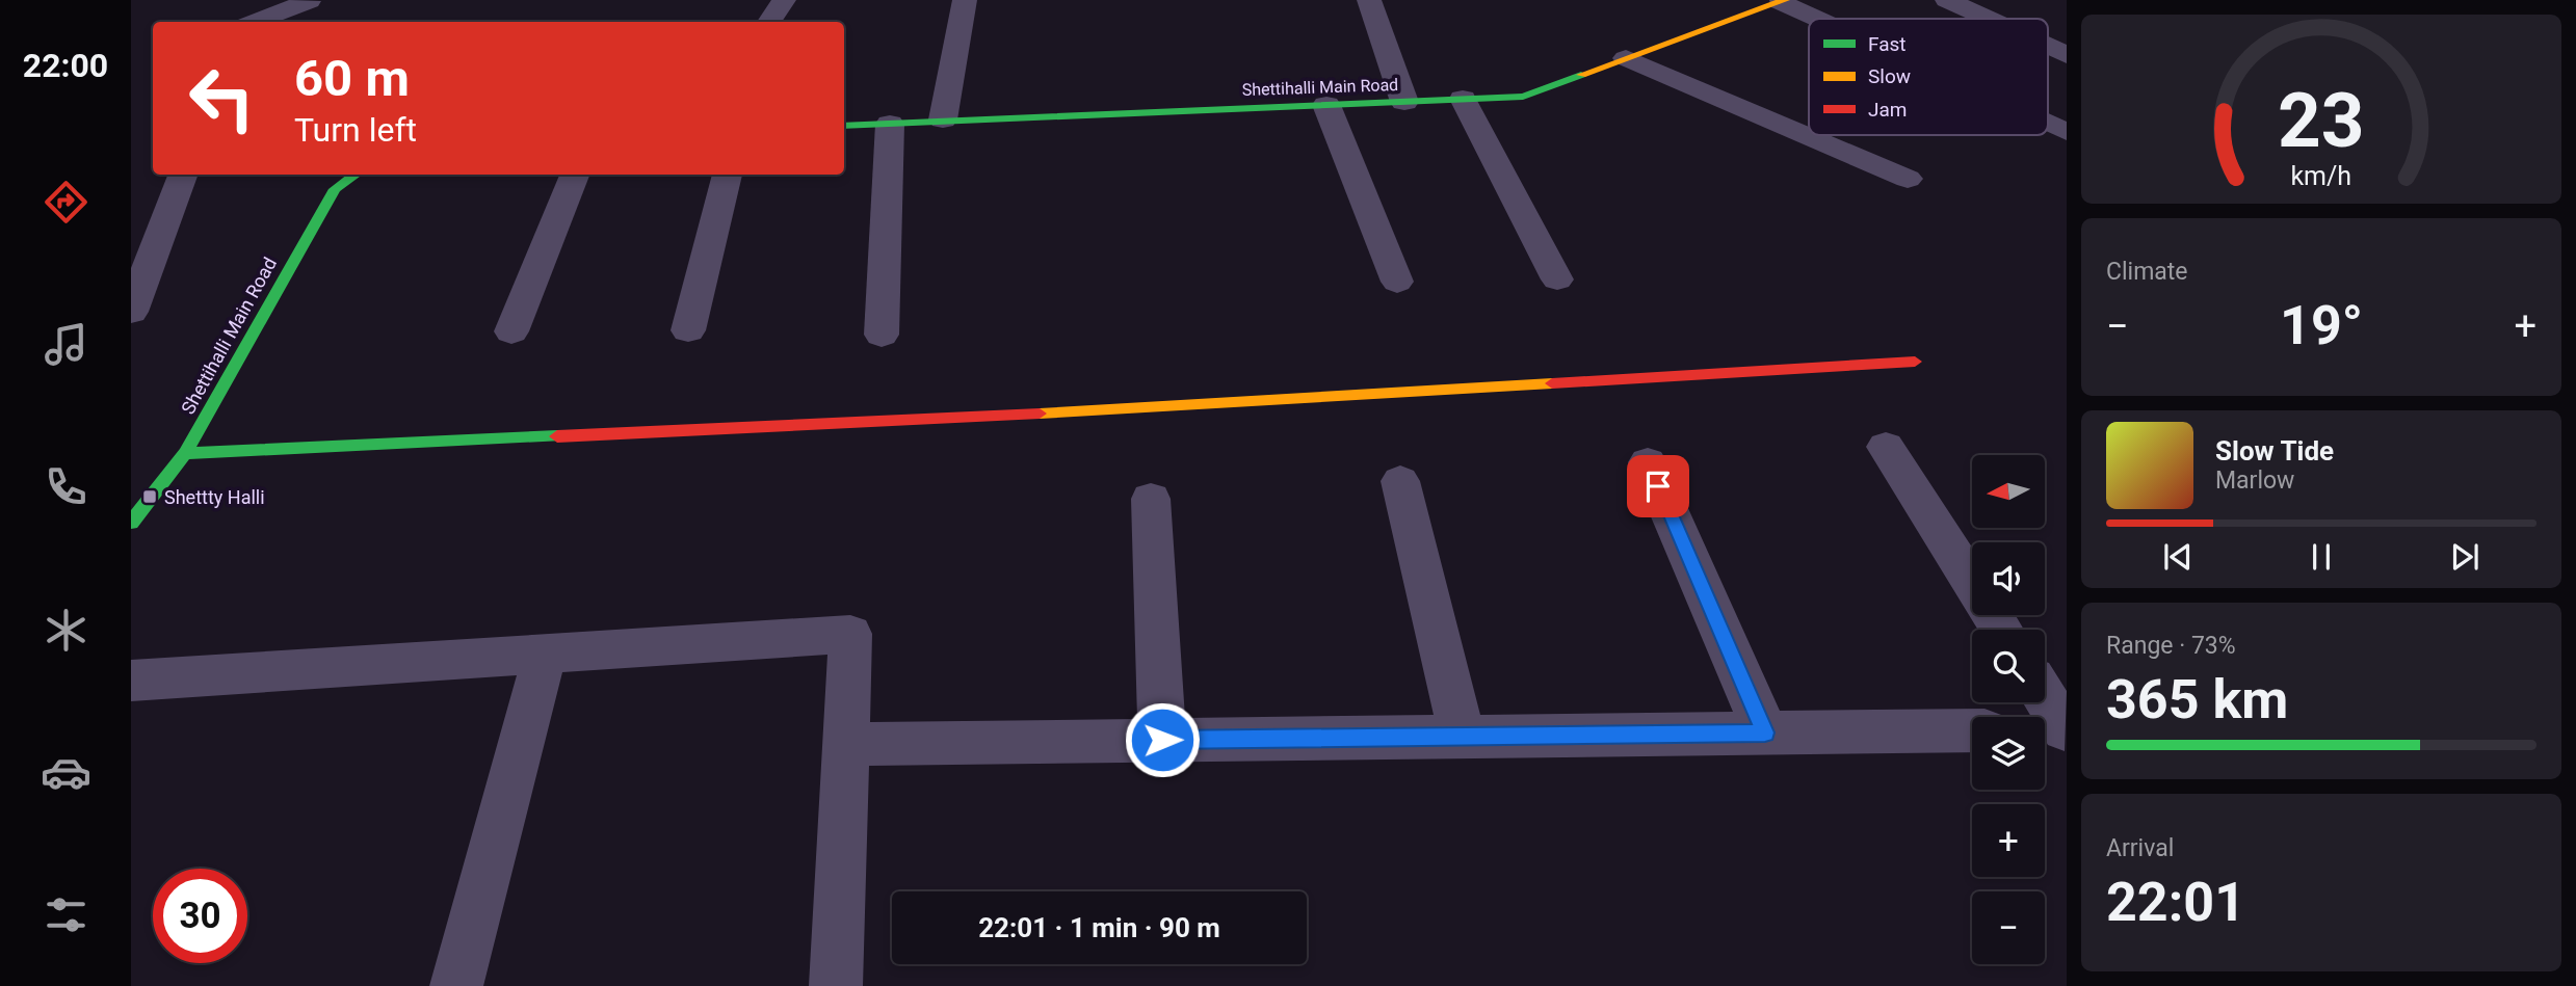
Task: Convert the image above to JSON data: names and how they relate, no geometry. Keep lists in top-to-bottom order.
{
  "streets": {
    "street": ["Shettihalli Main Road"]
  },
  "places": {
    "transit": ["Shettty Halli"]
  },
  "legend": ["Fast", "Slow", "Jam"],
  "north": "left",
  "page": {
    "tabs": "22:00",
    "turn": ["60 m", "Turn left"],
    "tile": [
      "Climate",
      ["Range · 73%", "365 km"],
      ["Arrival", "22:01"]
    ],
    "heat": ["−", "19°", "+"],
    "song": ["Slow Tide", "Marlow"],
    "map_buttons": ["+", "−"],
    "limit": "30",
    "trip": "22:01 · 1 min · 90 m",
    "gauge": ["23", "km/h"]
  }
}
